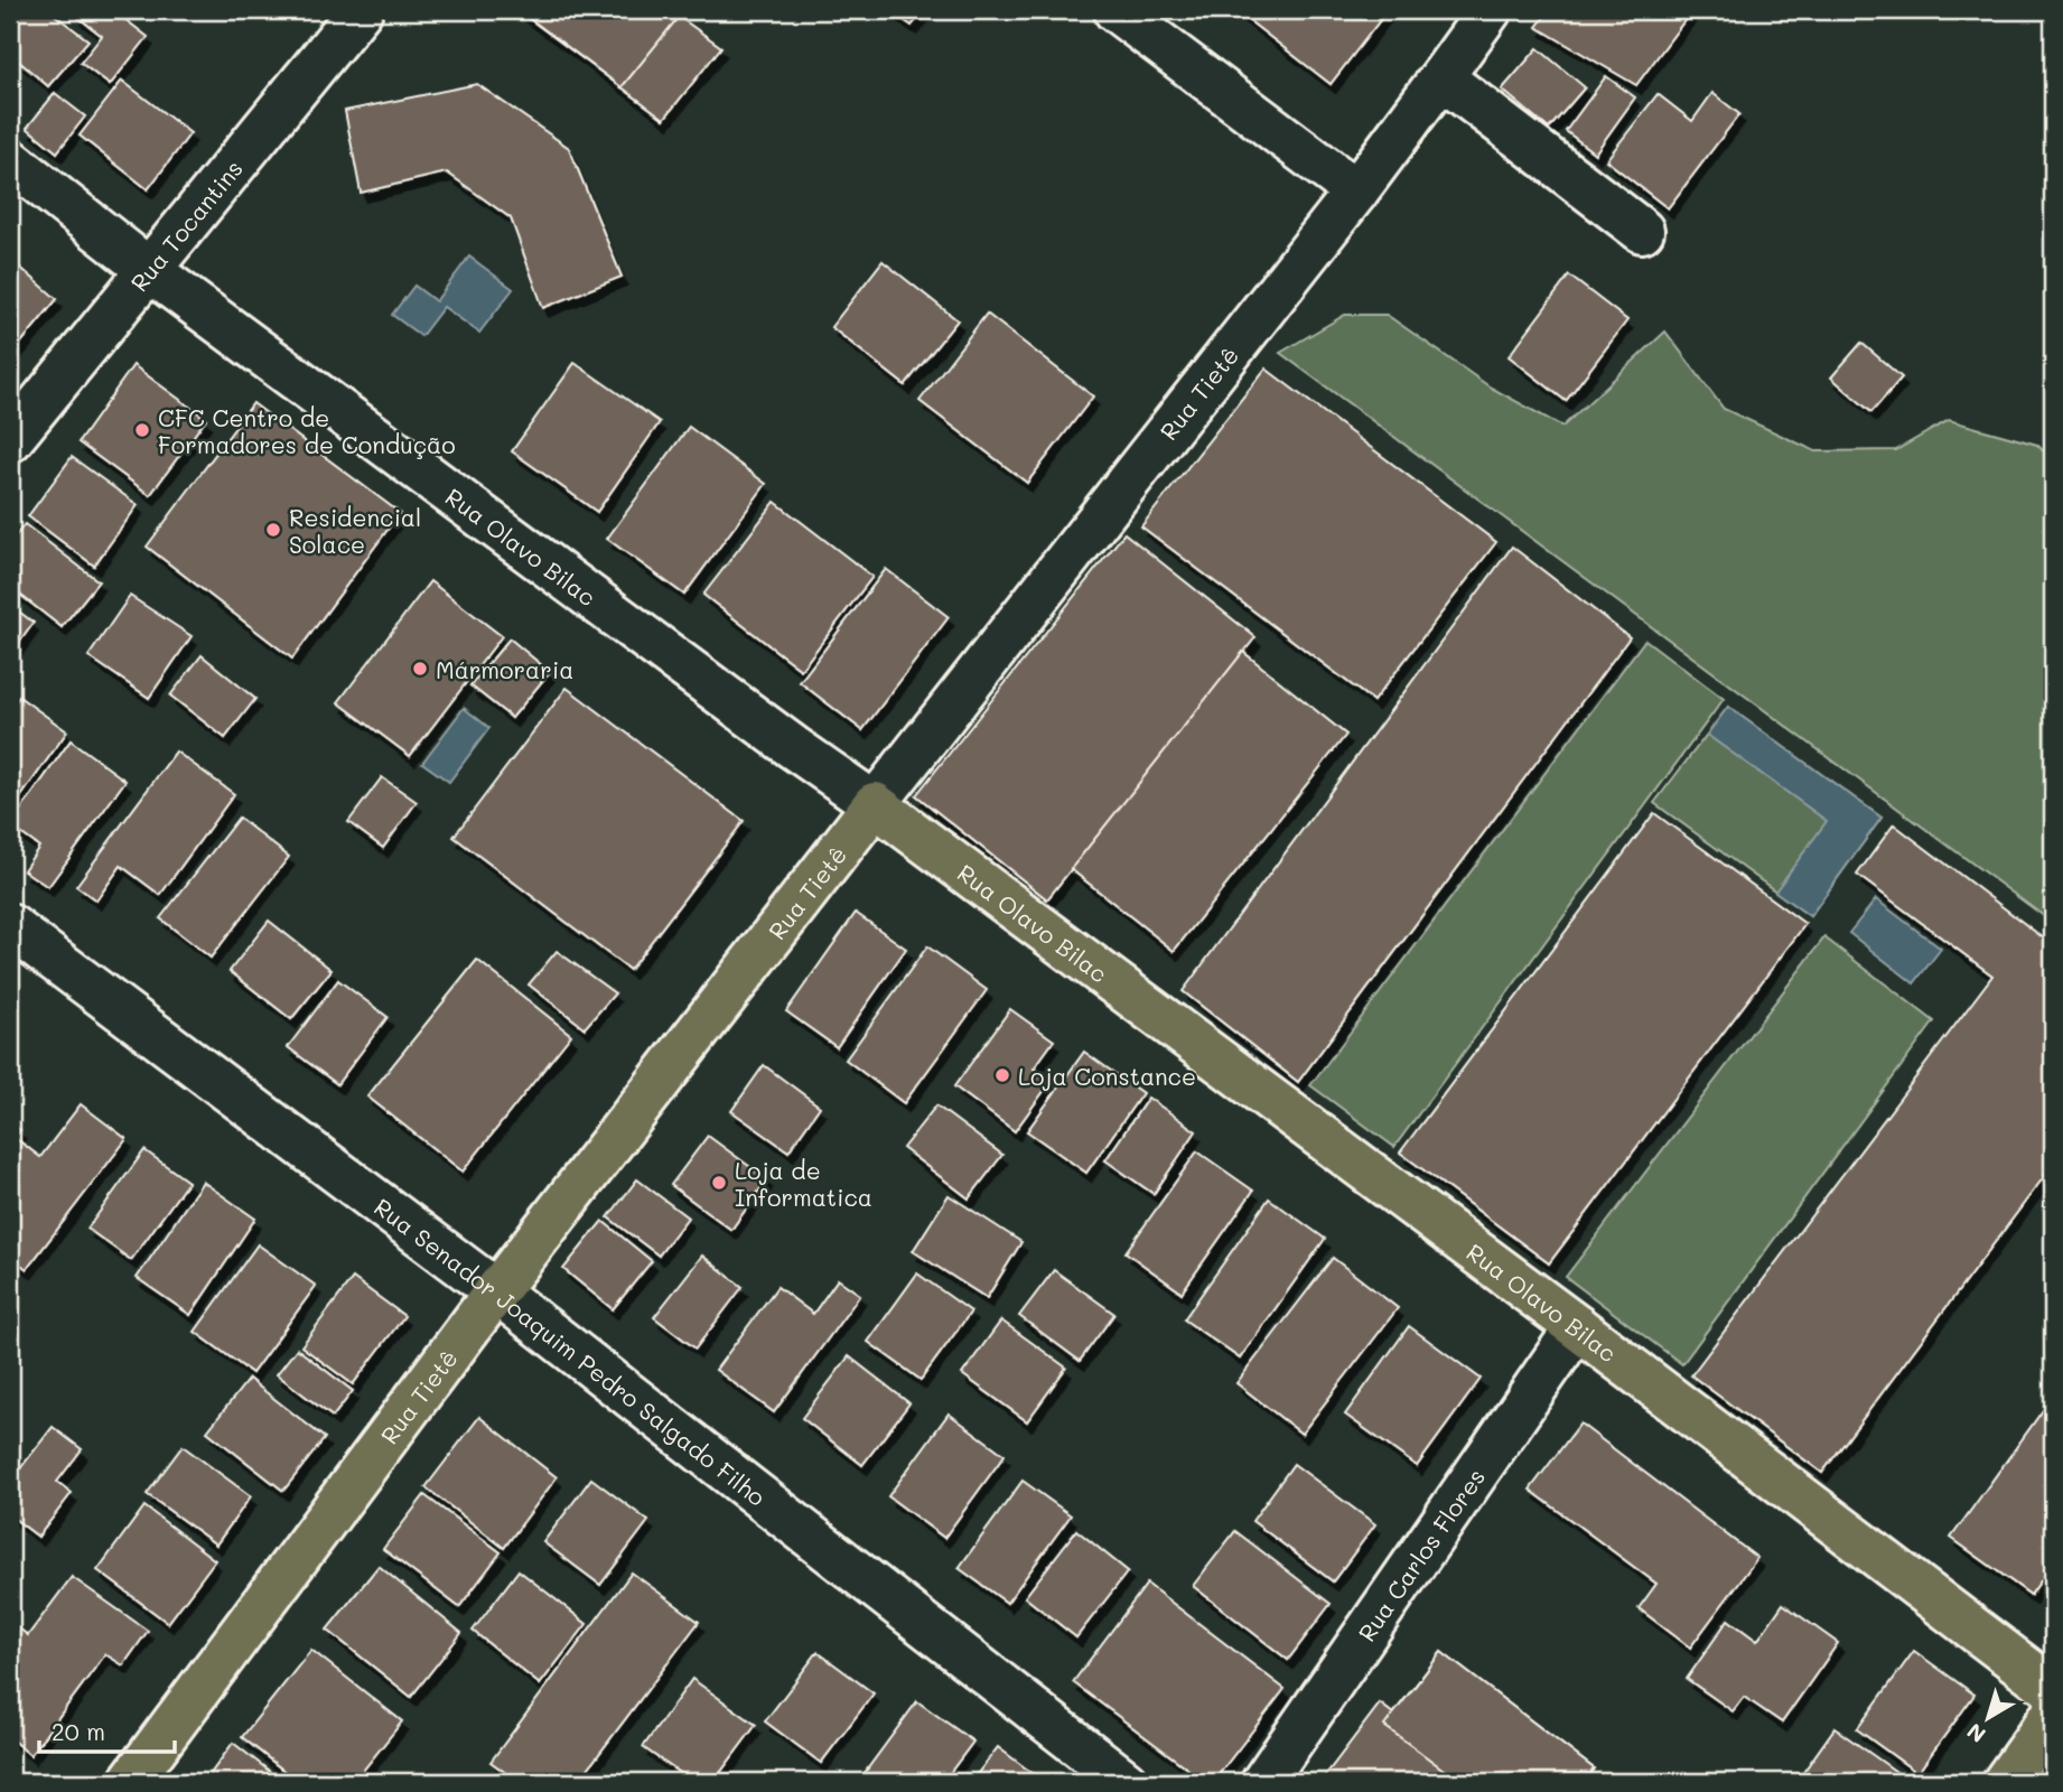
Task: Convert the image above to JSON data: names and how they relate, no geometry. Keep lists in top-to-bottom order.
{
  "streets": {
    "main road": ["Rua Tietê", "Rua Olavo Bilac"],
    "street": ["Rua Tocantins", "Rua Senador Joaquim Pedro Salgado Filho", "Rua Carlos Flores"]
  },
  "crossings": [
    ["Rua Tocantins", "Rua Olavo Bilac"],
    ["Rua Tietê", "Rua Olavo Bilac"],
    ["Rua Tietê", "Rua Senador Joaquim Pedro Salgado Filho"],
    ["Rua Olavo Bilac", "Rua Carlos Flores"]
  ],
  "places": [
    "CFC Centro de Formadores de Condução",
    "Residencial Solace",
    "Mármoraria",
    "Loja Constance",
    "Loja de Informatica"
  ],
  "scale_bar": "20 m",
  "north": "bottom left"
}
